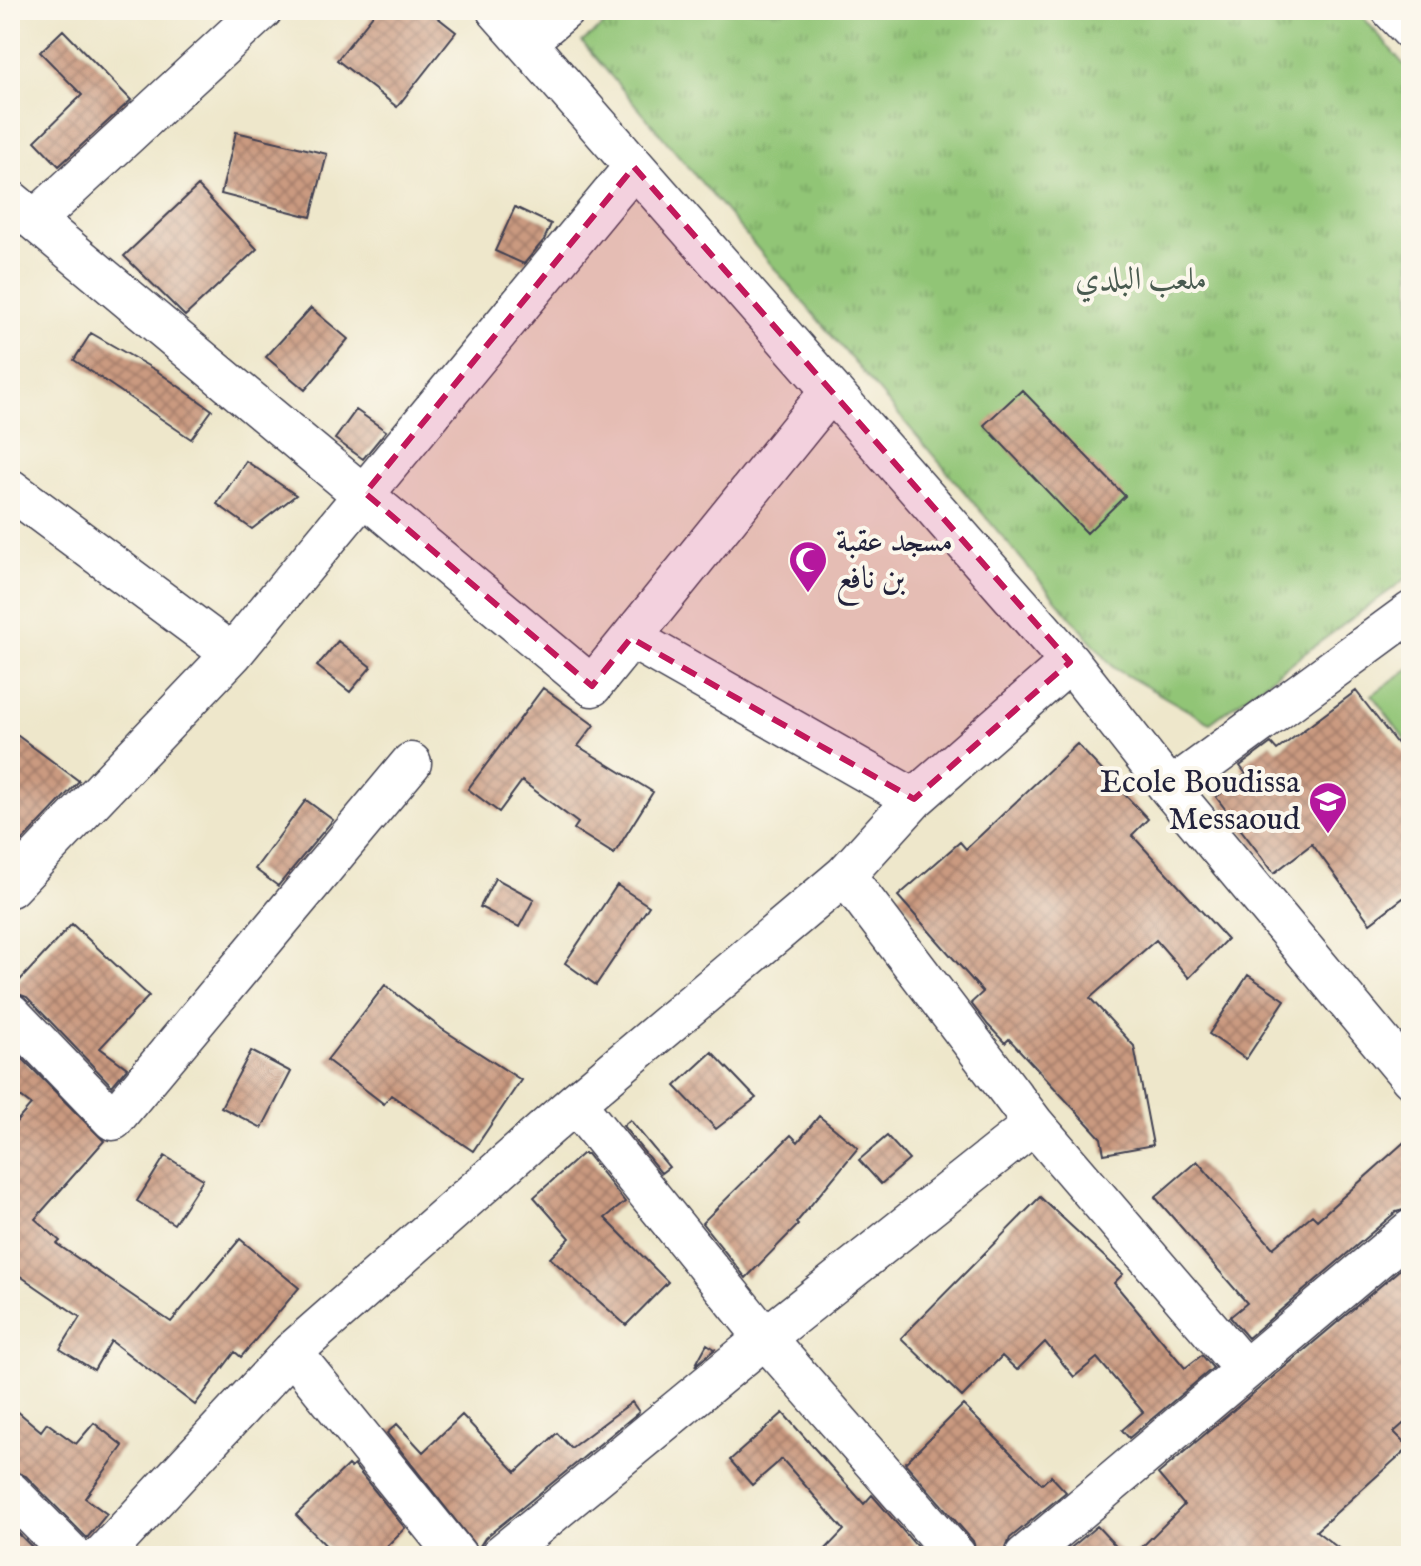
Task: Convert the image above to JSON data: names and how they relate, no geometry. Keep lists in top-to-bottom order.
{
  "parks": ["ملعب البلدي"],
  "places": {
    "mosque": ["مسجد عقبة بن نافع"],
    "school or university": ["Ecole Boudissa Messaoud"]
  }
}
